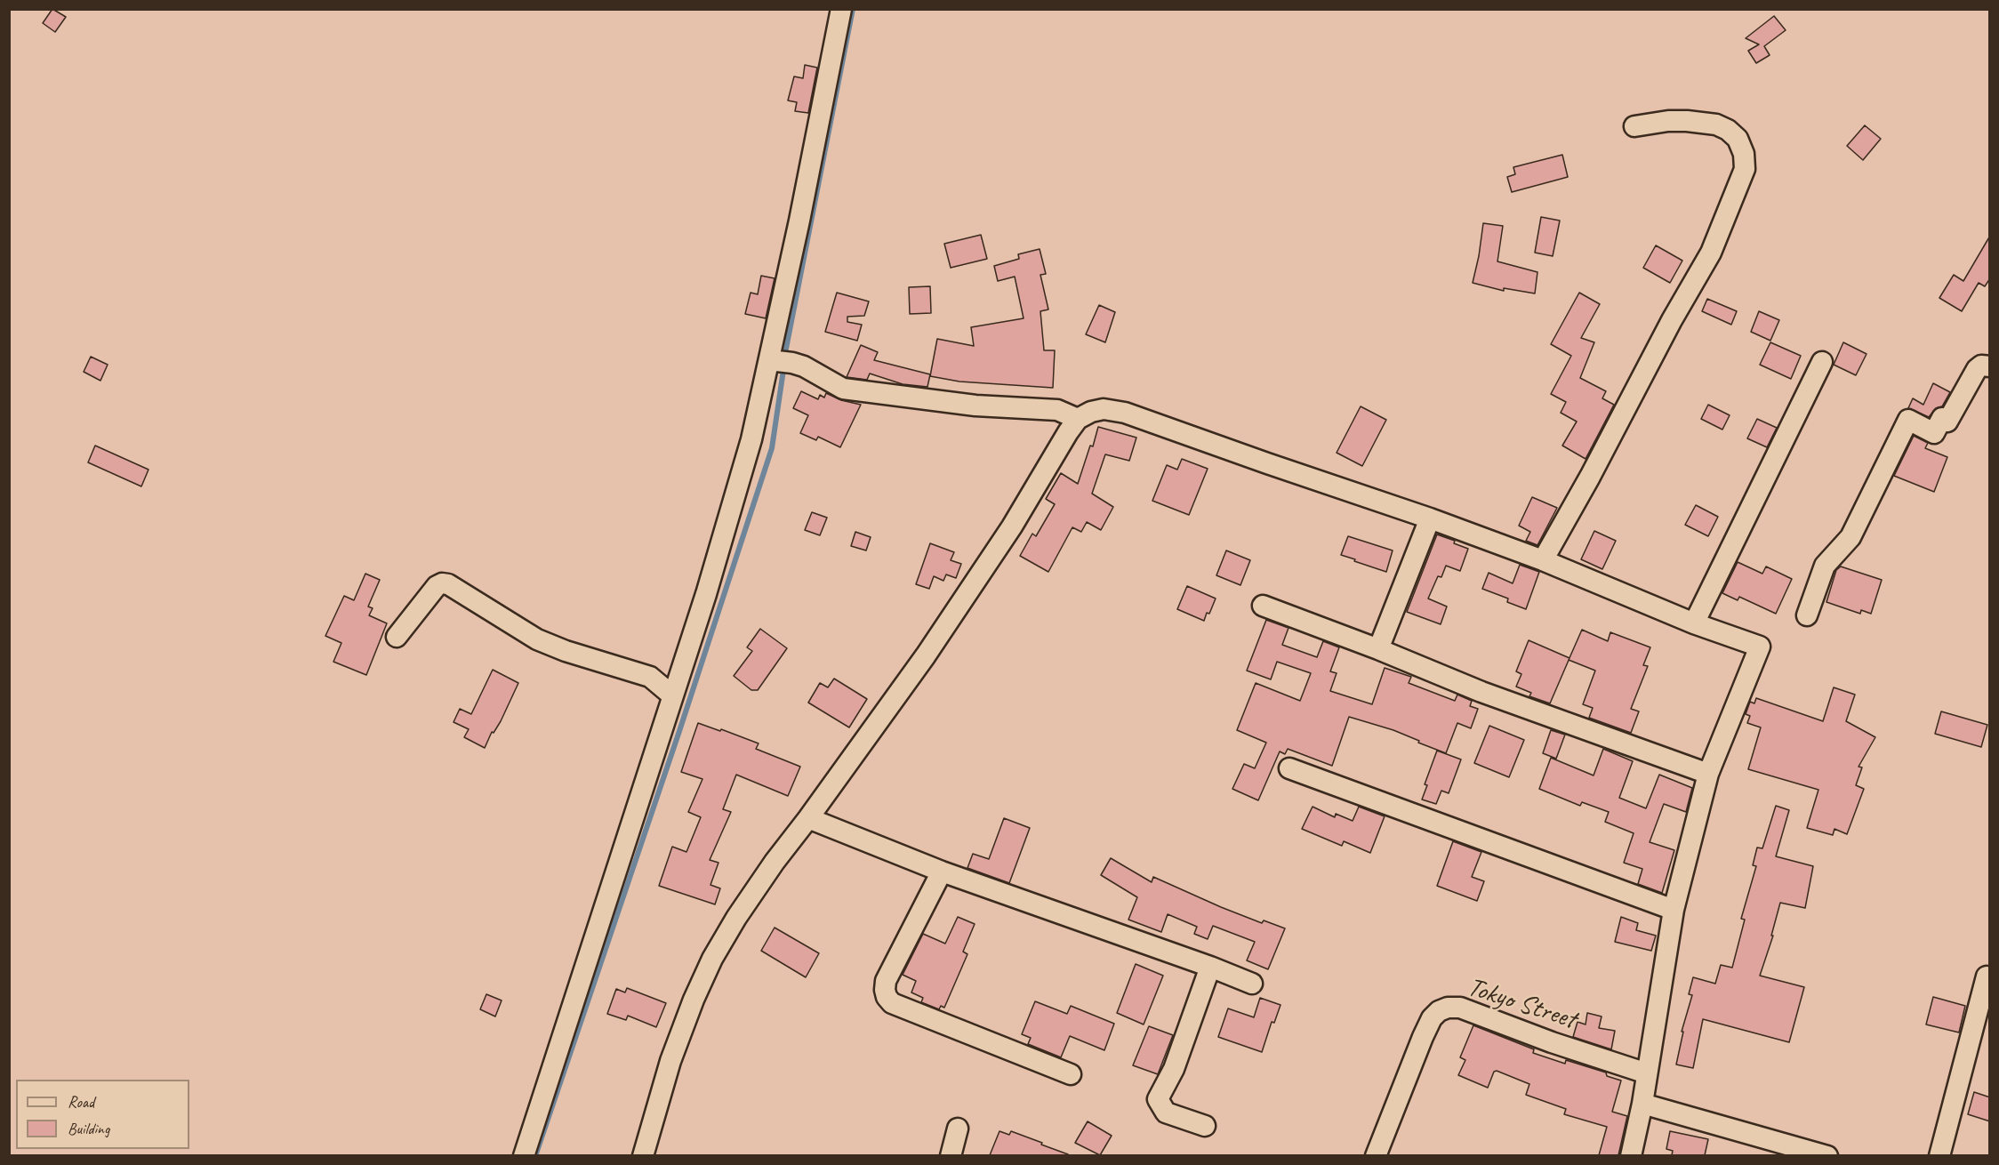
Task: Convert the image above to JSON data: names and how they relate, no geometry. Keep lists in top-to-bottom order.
{
  "streets": {
    "street": ["Tokyo Street"]
  },
  "legend": ["Road", "Building"]
}
